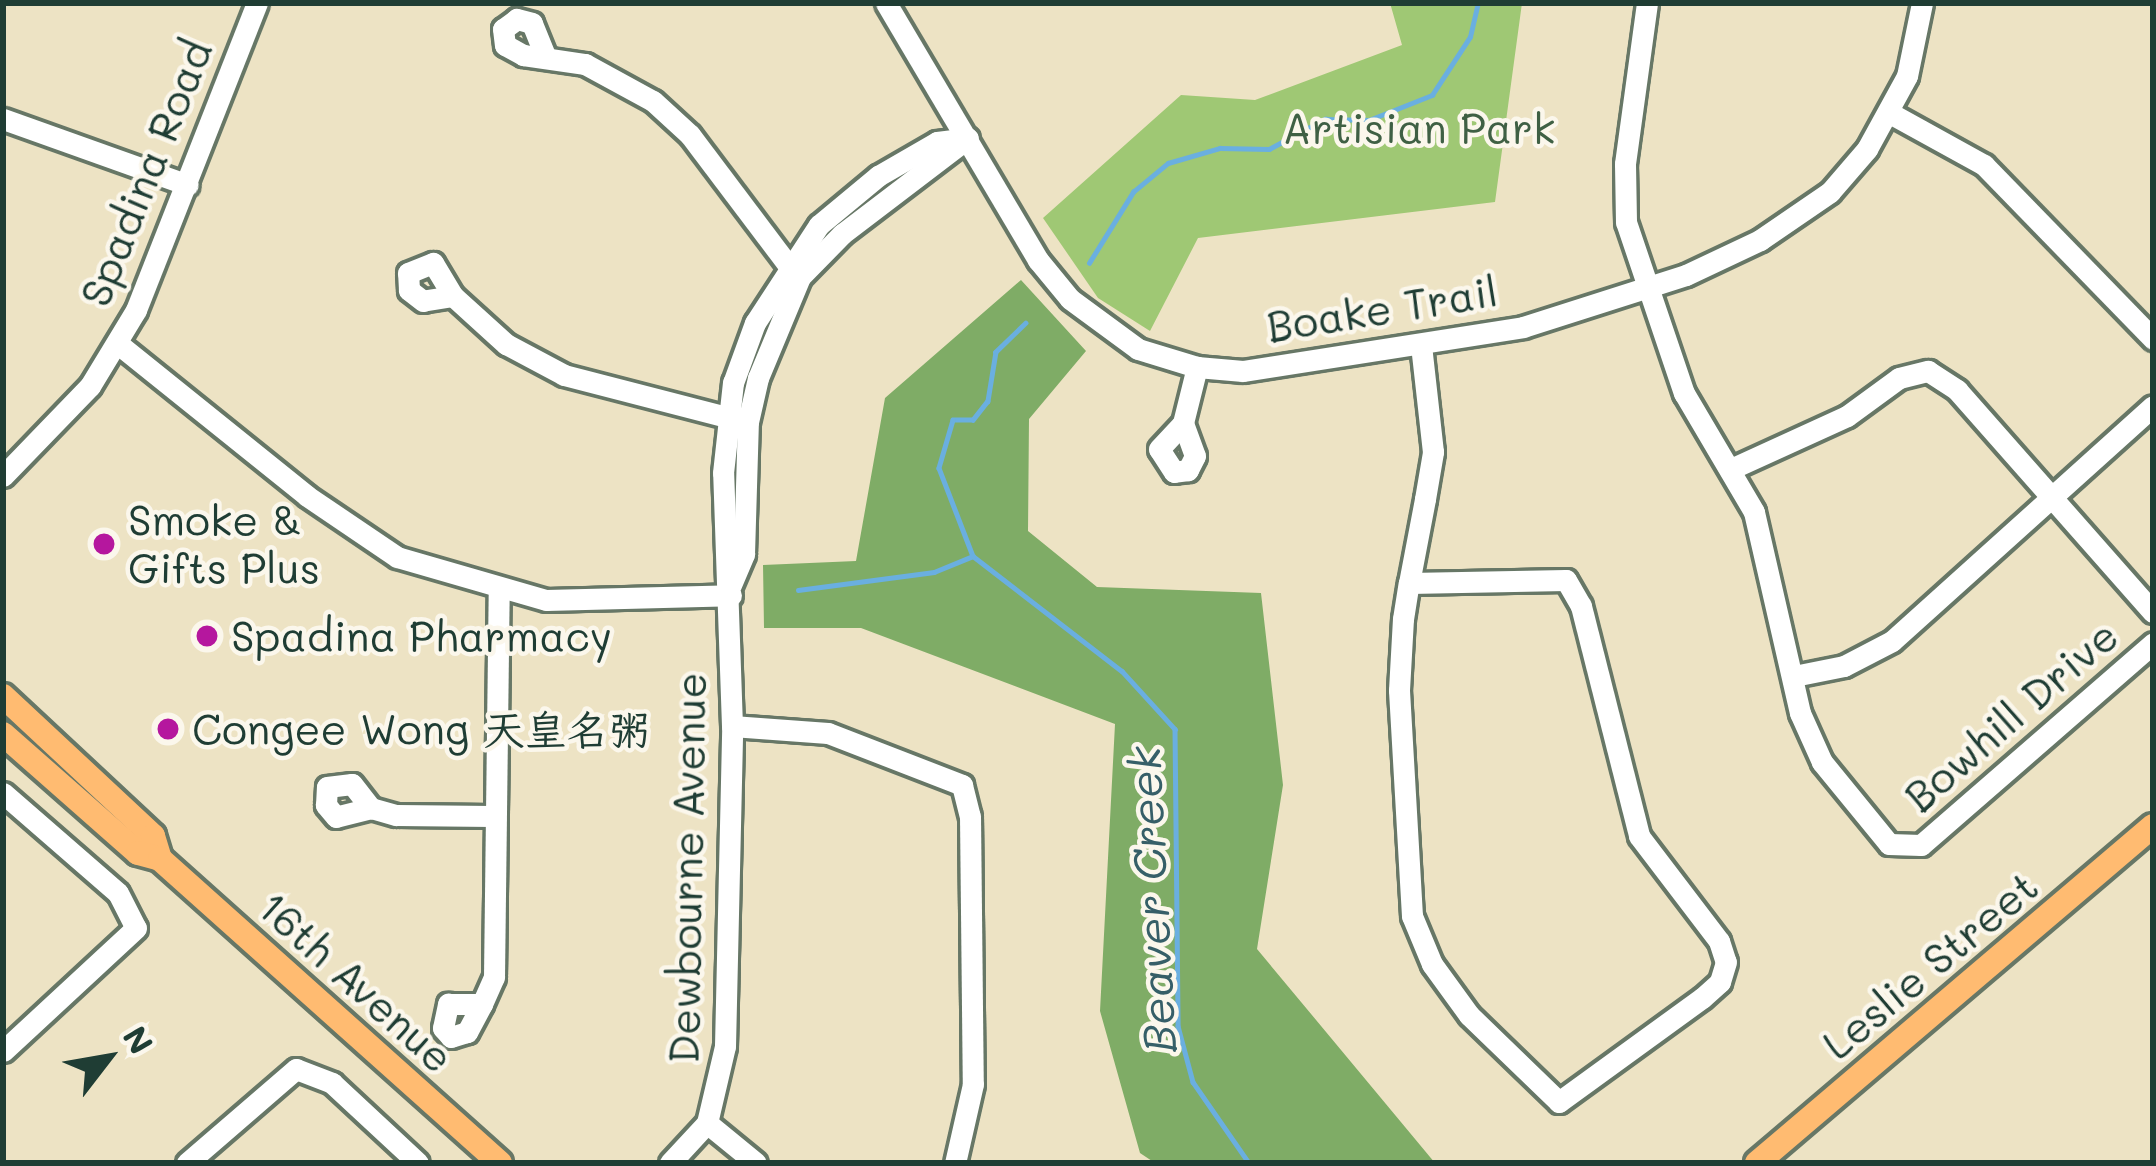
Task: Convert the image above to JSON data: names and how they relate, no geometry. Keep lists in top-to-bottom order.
{
  "streets": {
    "main road": ["Leslie Street", "16th Avenue"],
    "street": [
      "Spadina Road",
      "Boake Trail",
      "Bowhill Drive",
      "Dewbourne Avenue"
    ]
  },
  "crossings": [
    ["Boake Trail", "Bowhill Drive"],
    ["Boake Trail", "Dewbourne Avenue"]
  ],
  "water": ["Beaver Creek"],
  "parks": ["Artisian Park"],
  "places": ["Smoke & Gifts Plus", "Spadina Pharmacy", "Congee Wong 天皇名粥"],
  "north": "top right"
}
